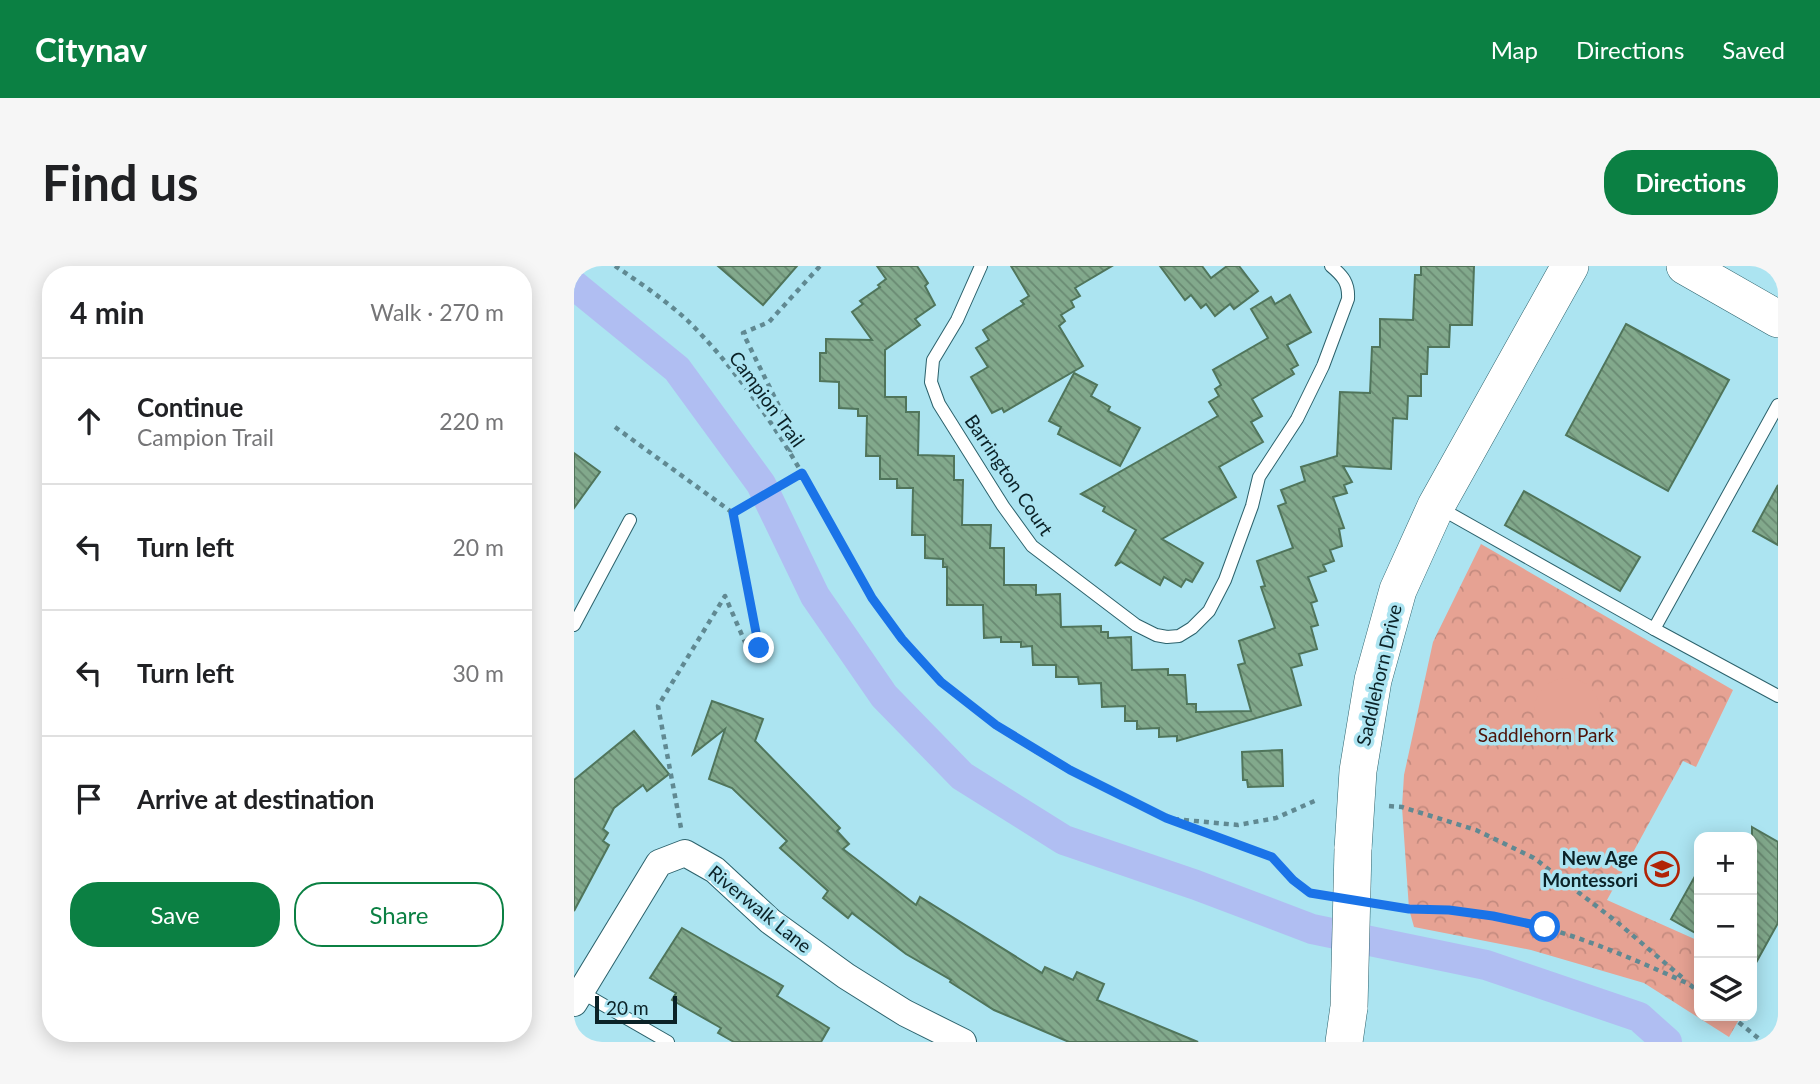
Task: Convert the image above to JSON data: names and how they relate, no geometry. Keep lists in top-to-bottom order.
{
  "streets": {
    "street": ["Saddlehorn Drive", "Riverwalk Lane"],
    "lane": ["Barrington Court"],
    "path": ["Campion Trail"]
  },
  "parks": ["Saddlehorn Park"],
  "places": {
    "school or university": ["New Age Montessori"]
  },
  "scale_bar": "20 m",
  "page": {
    "header": "Citynav",
    "nav": ["Map", "Directions", "Saved"],
    "buttons": [
      "Directions",
      ["Save", "Share"]
    ],
    "title": "Find us",
    "heading": ["4 min", "Walk · 270 m"],
    "list": [
      ["Continue", "Campion Trail", "220 m"],
      ["Turn left", "20 m"],
      ["Turn left", "30 m"],
      "Arrive at destination"
    ],
    "map_buttons": ["+", "−"],
    "scale": "20 m"
  }
}
